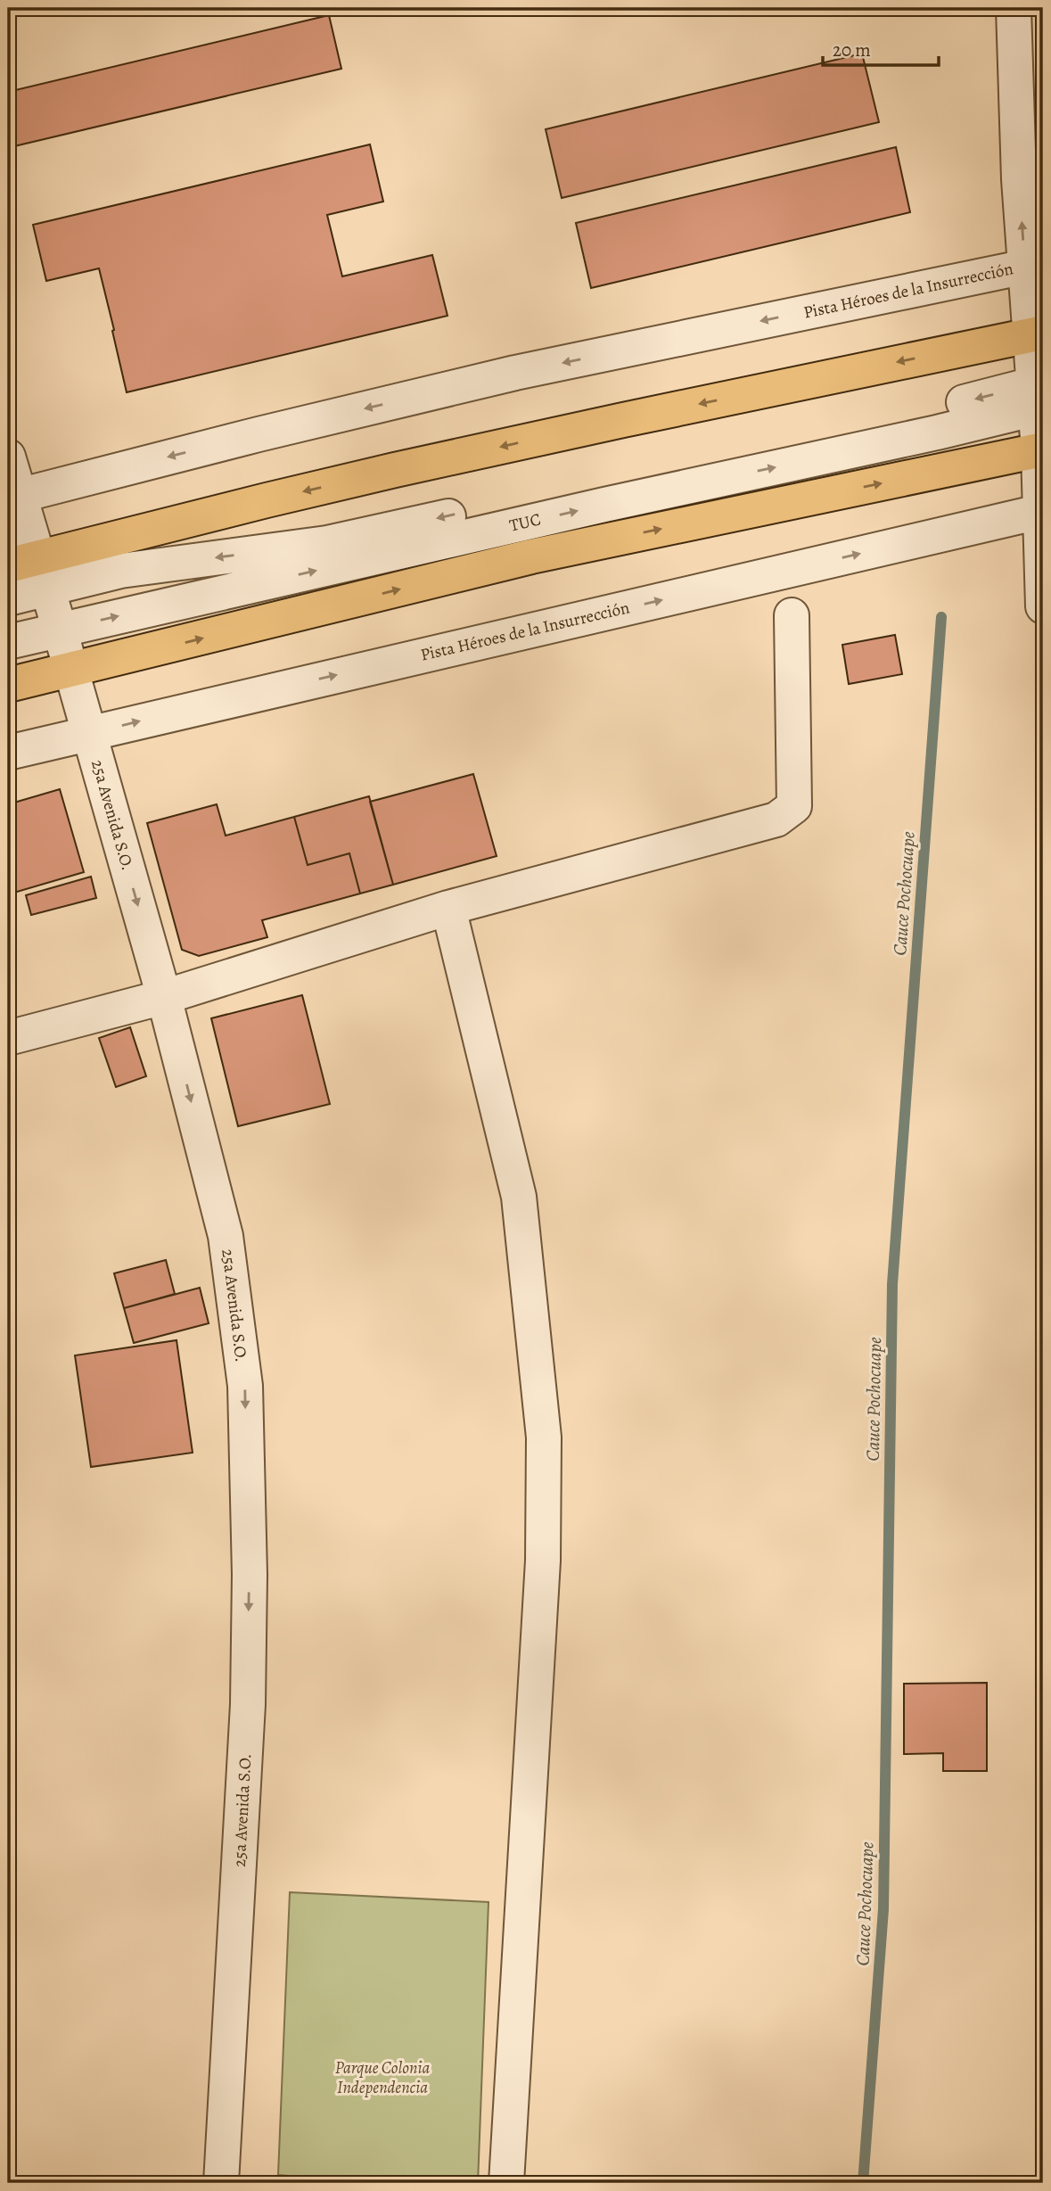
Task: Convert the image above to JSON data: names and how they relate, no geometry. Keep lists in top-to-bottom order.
{
  "streets": {
    "street": ["Pista Héroes de la Insurrección", "TUC", "25a Avenida S.O."]
  },
  "crossings": [
    ["Pista Héroes de la Insurrección", "25a Avenida S.O."],
    ["TUC", "25a Avenida S.O."]
  ],
  "water": ["Cauce Pochocuape"],
  "parks": ["Parque Colonia Independencia"],
  "scale_bar": "20 m"
}
